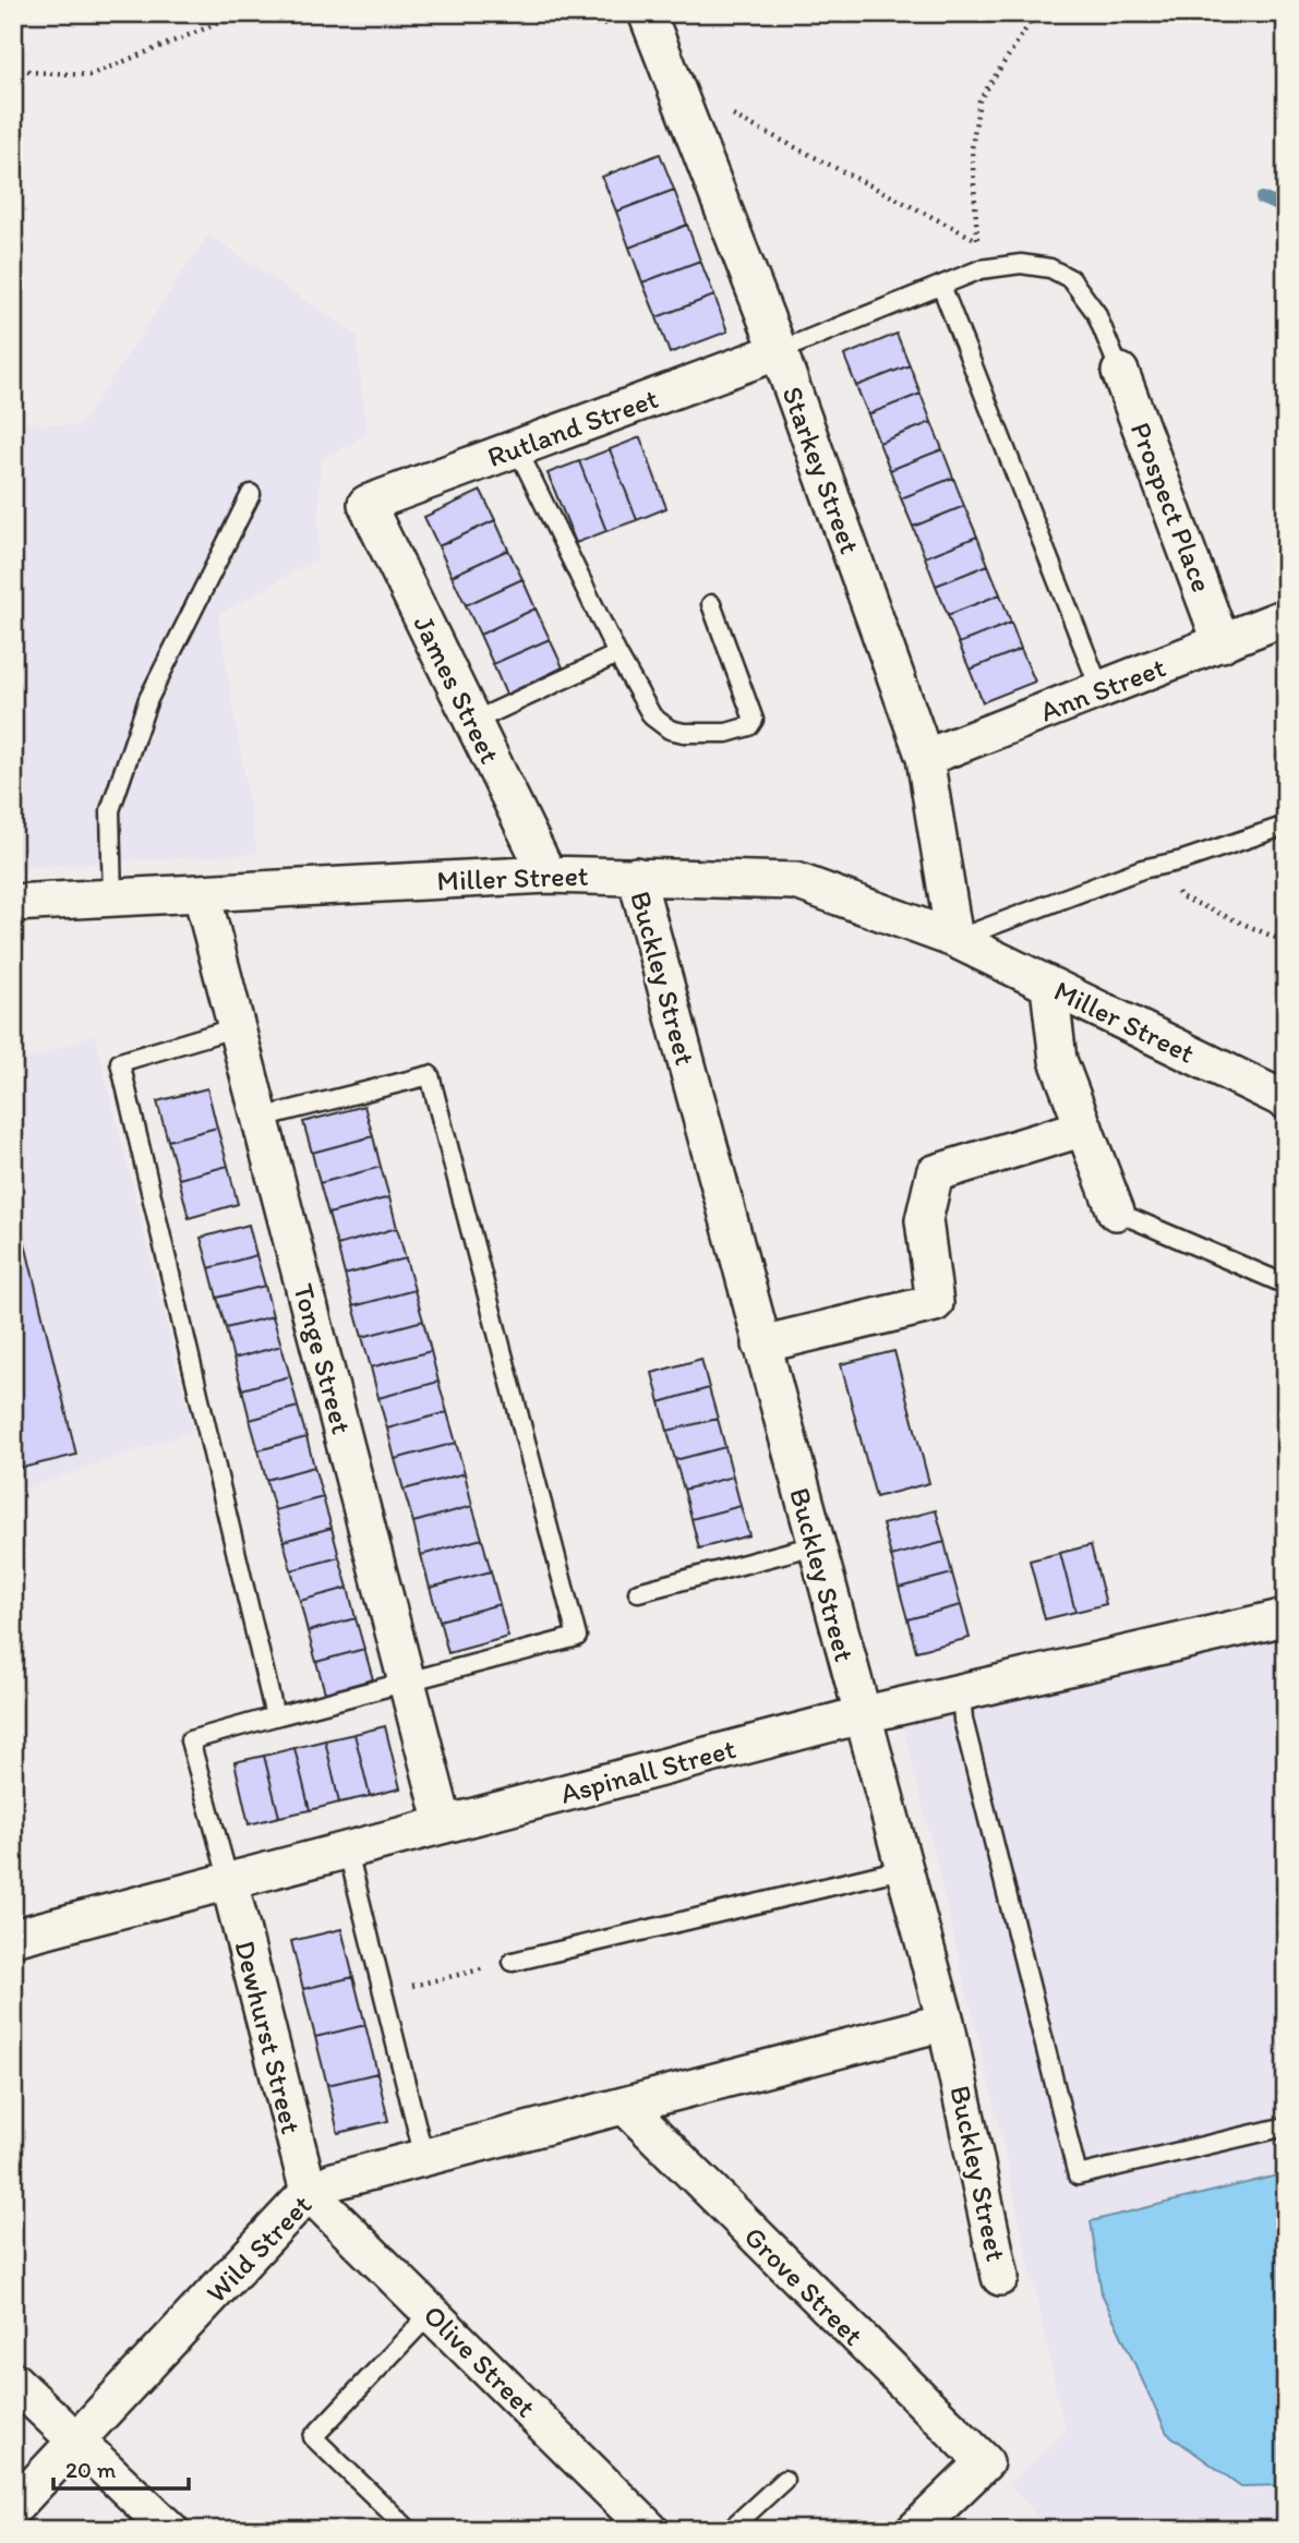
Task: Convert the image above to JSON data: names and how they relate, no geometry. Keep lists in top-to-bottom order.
{
  "streets": {
    "street": [
      "Rutland Street",
      "Starkey Street",
      "Prospect Place",
      "James Street",
      "Ann Street",
      "Miller Street",
      "Buckley Street",
      "Tonge Street",
      "Aspinall Street",
      "Dewhurst Street",
      "Wild Street",
      "Grove Street",
      "Olive Street"
    ]
  },
  "crossings": [
    ["Rutland Street", "Starkey Street"],
    ["Rutland Street", "James Street"],
    ["Starkey Street", "Ann Street"],
    ["Starkey Street", "Miller Street"],
    ["Prospect Place", "Ann Street"],
    ["James Street", "Miller Street"],
    ["Miller Street", "Buckley Street"],
    ["Miller Street", "Tonge Street"],
    ["Buckley Street", "Aspinall Street"],
    ["Buckley Street", "Wild Street"],
    ["Tonge Street", "Aspinall Street"],
    ["Aspinall Street", "Dewhurst Street"],
    ["Dewhurst Street", "Wild Street"],
    ["Dewhurst Street", "Olive Street"],
    ["Wild Street", "Grove Street"],
    ["Wild Street", "Olive Street"]
  ],
  "scale_bar": "20 m"
}
